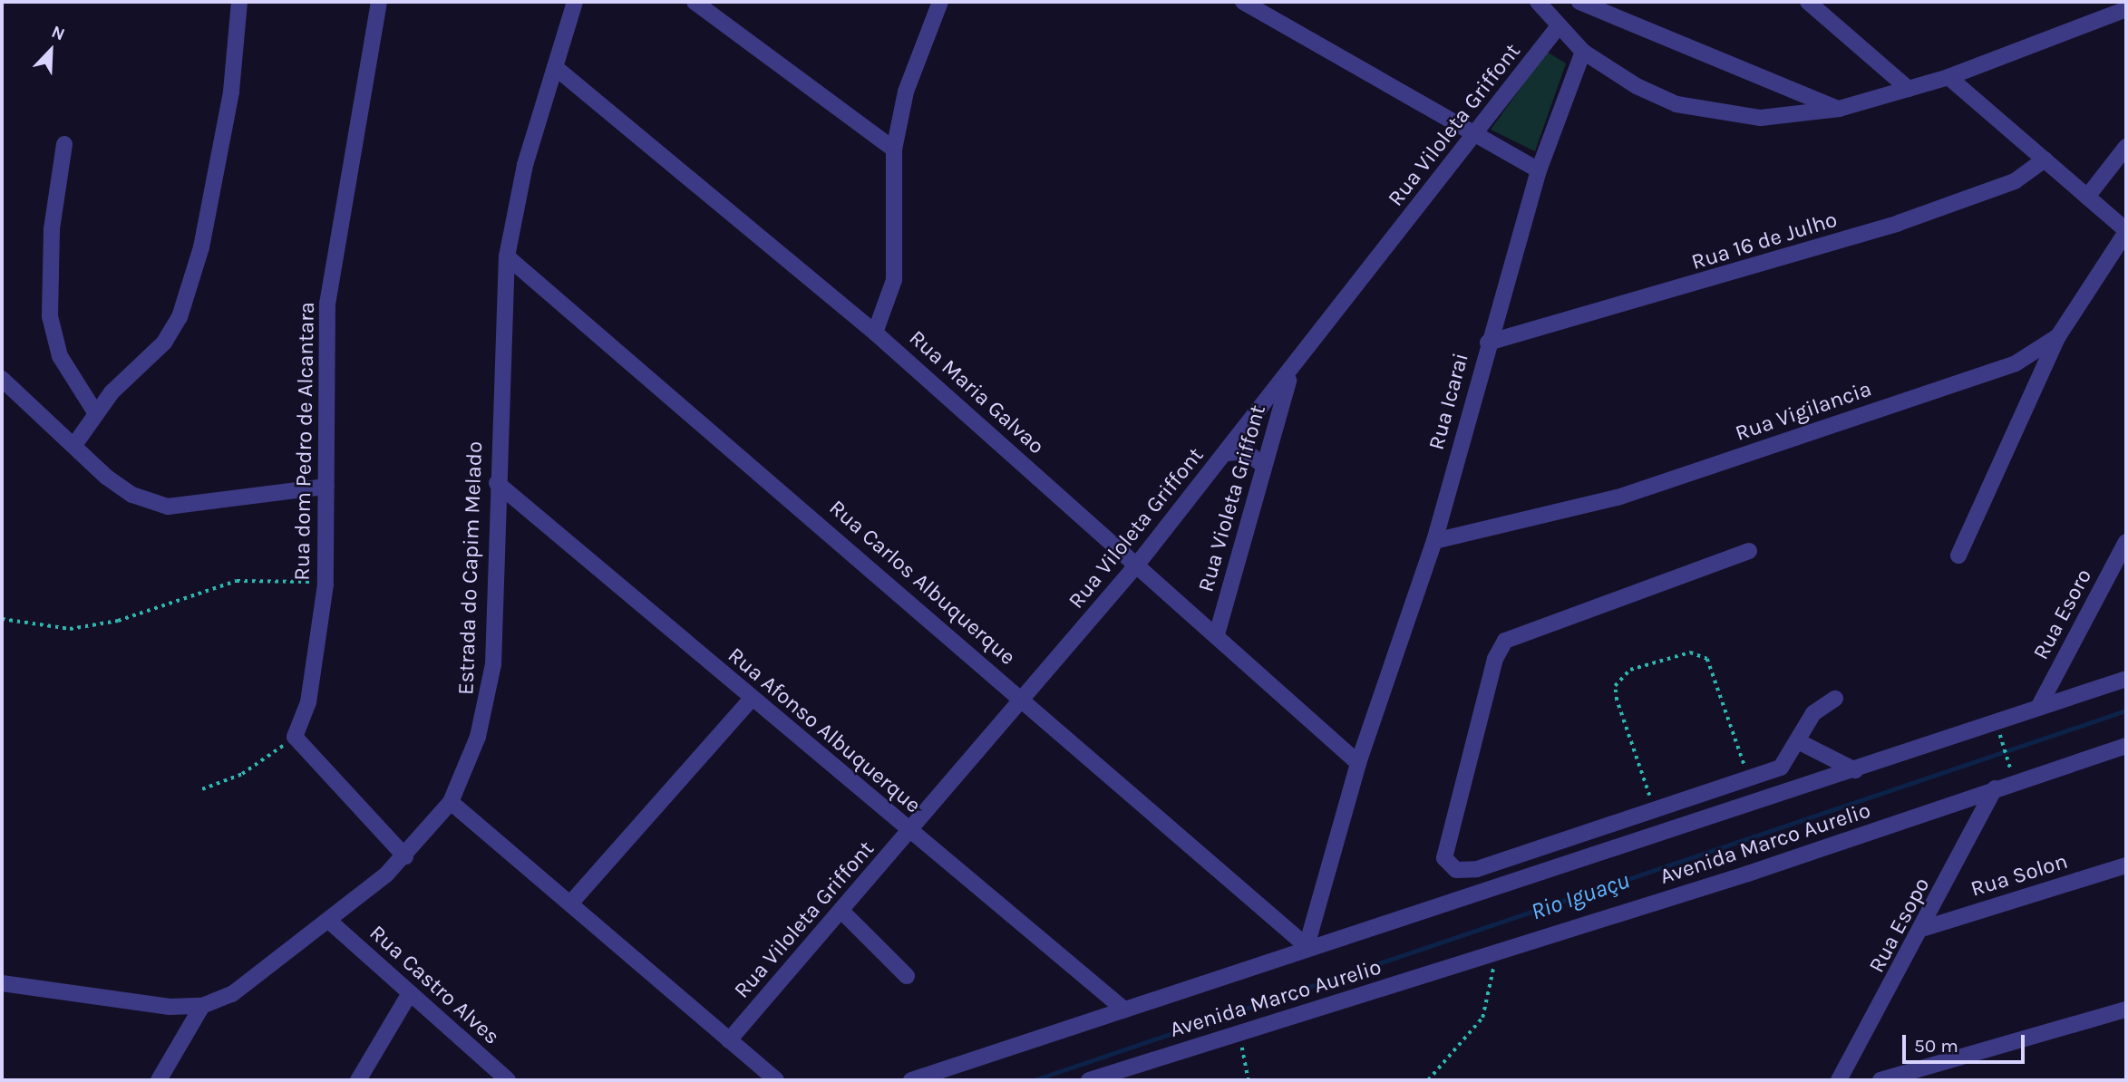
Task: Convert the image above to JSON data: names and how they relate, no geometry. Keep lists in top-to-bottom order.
{
  "streets": {
    "street": [
      "Rua Viloleta Griffont",
      "Rua 16 de Julho",
      "Rua Maria Galvao",
      "Rua Icarai",
      "Rua Vigilancia",
      "Rua dom Pedro de Alcantara",
      "Rua Violeta Griffont",
      "Estrada do Capim Melado",
      "Rua Carlos Albuquerque",
      "Rua Esoro",
      "Rua Afonso Albuquerque",
      "Avenida Marco Aurelio",
      "Rua Solon",
      "Rua Esopo",
      "Rua Castro Alves"
    ]
  },
  "crossings": [
    ["Rua Viloleta Griffont", "Rua Maria Galvao"],
    ["Rua Viloleta Griffont", "Rua Violeta Griffont"],
    ["Rua Viloleta Griffont", "Rua Carlos Albuquerque"],
    ["Rua Viloleta Griffont", "Rua Afonso Albuquerque"],
    ["Rua 16 de Julho", "Rua Icarai"],
    ["Rua Maria Galvao", "Rua Icarai"],
    ["Rua Maria Galvao", "Rua Violeta Griffont"],
    ["Rua Maria Galvao", "Estrada do Capim Melado"],
    ["Rua Icarai", "Rua Vigilancia"],
    ["Rua Icarai", "Rua Carlos Albuquerque"],
    ["Rua Icarai", "Avenida Marco Aurelio"],
    ["Estrada do Capim Melado", "Rua Carlos Albuquerque"],
    ["Estrada do Capim Melado", "Rua Afonso Albuquerque"],
    ["Estrada do Capim Melado", "Rua Castro Alves"],
    ["Rua Carlos Albuquerque", "Avenida Marco Aurelio"],
    ["Rua Esoro", "Avenida Marco Aurelio"],
    ["Rua Afonso Albuquerque", "Avenida Marco Aurelio"],
    ["Avenida Marco Aurelio", "Rua Esopo"],
    ["Rua Solon", "Rua Esopo"]
  ],
  "water": ["Rio Iguaçu"],
  "scale_bar": "50 m",
  "north": "top right"
}
